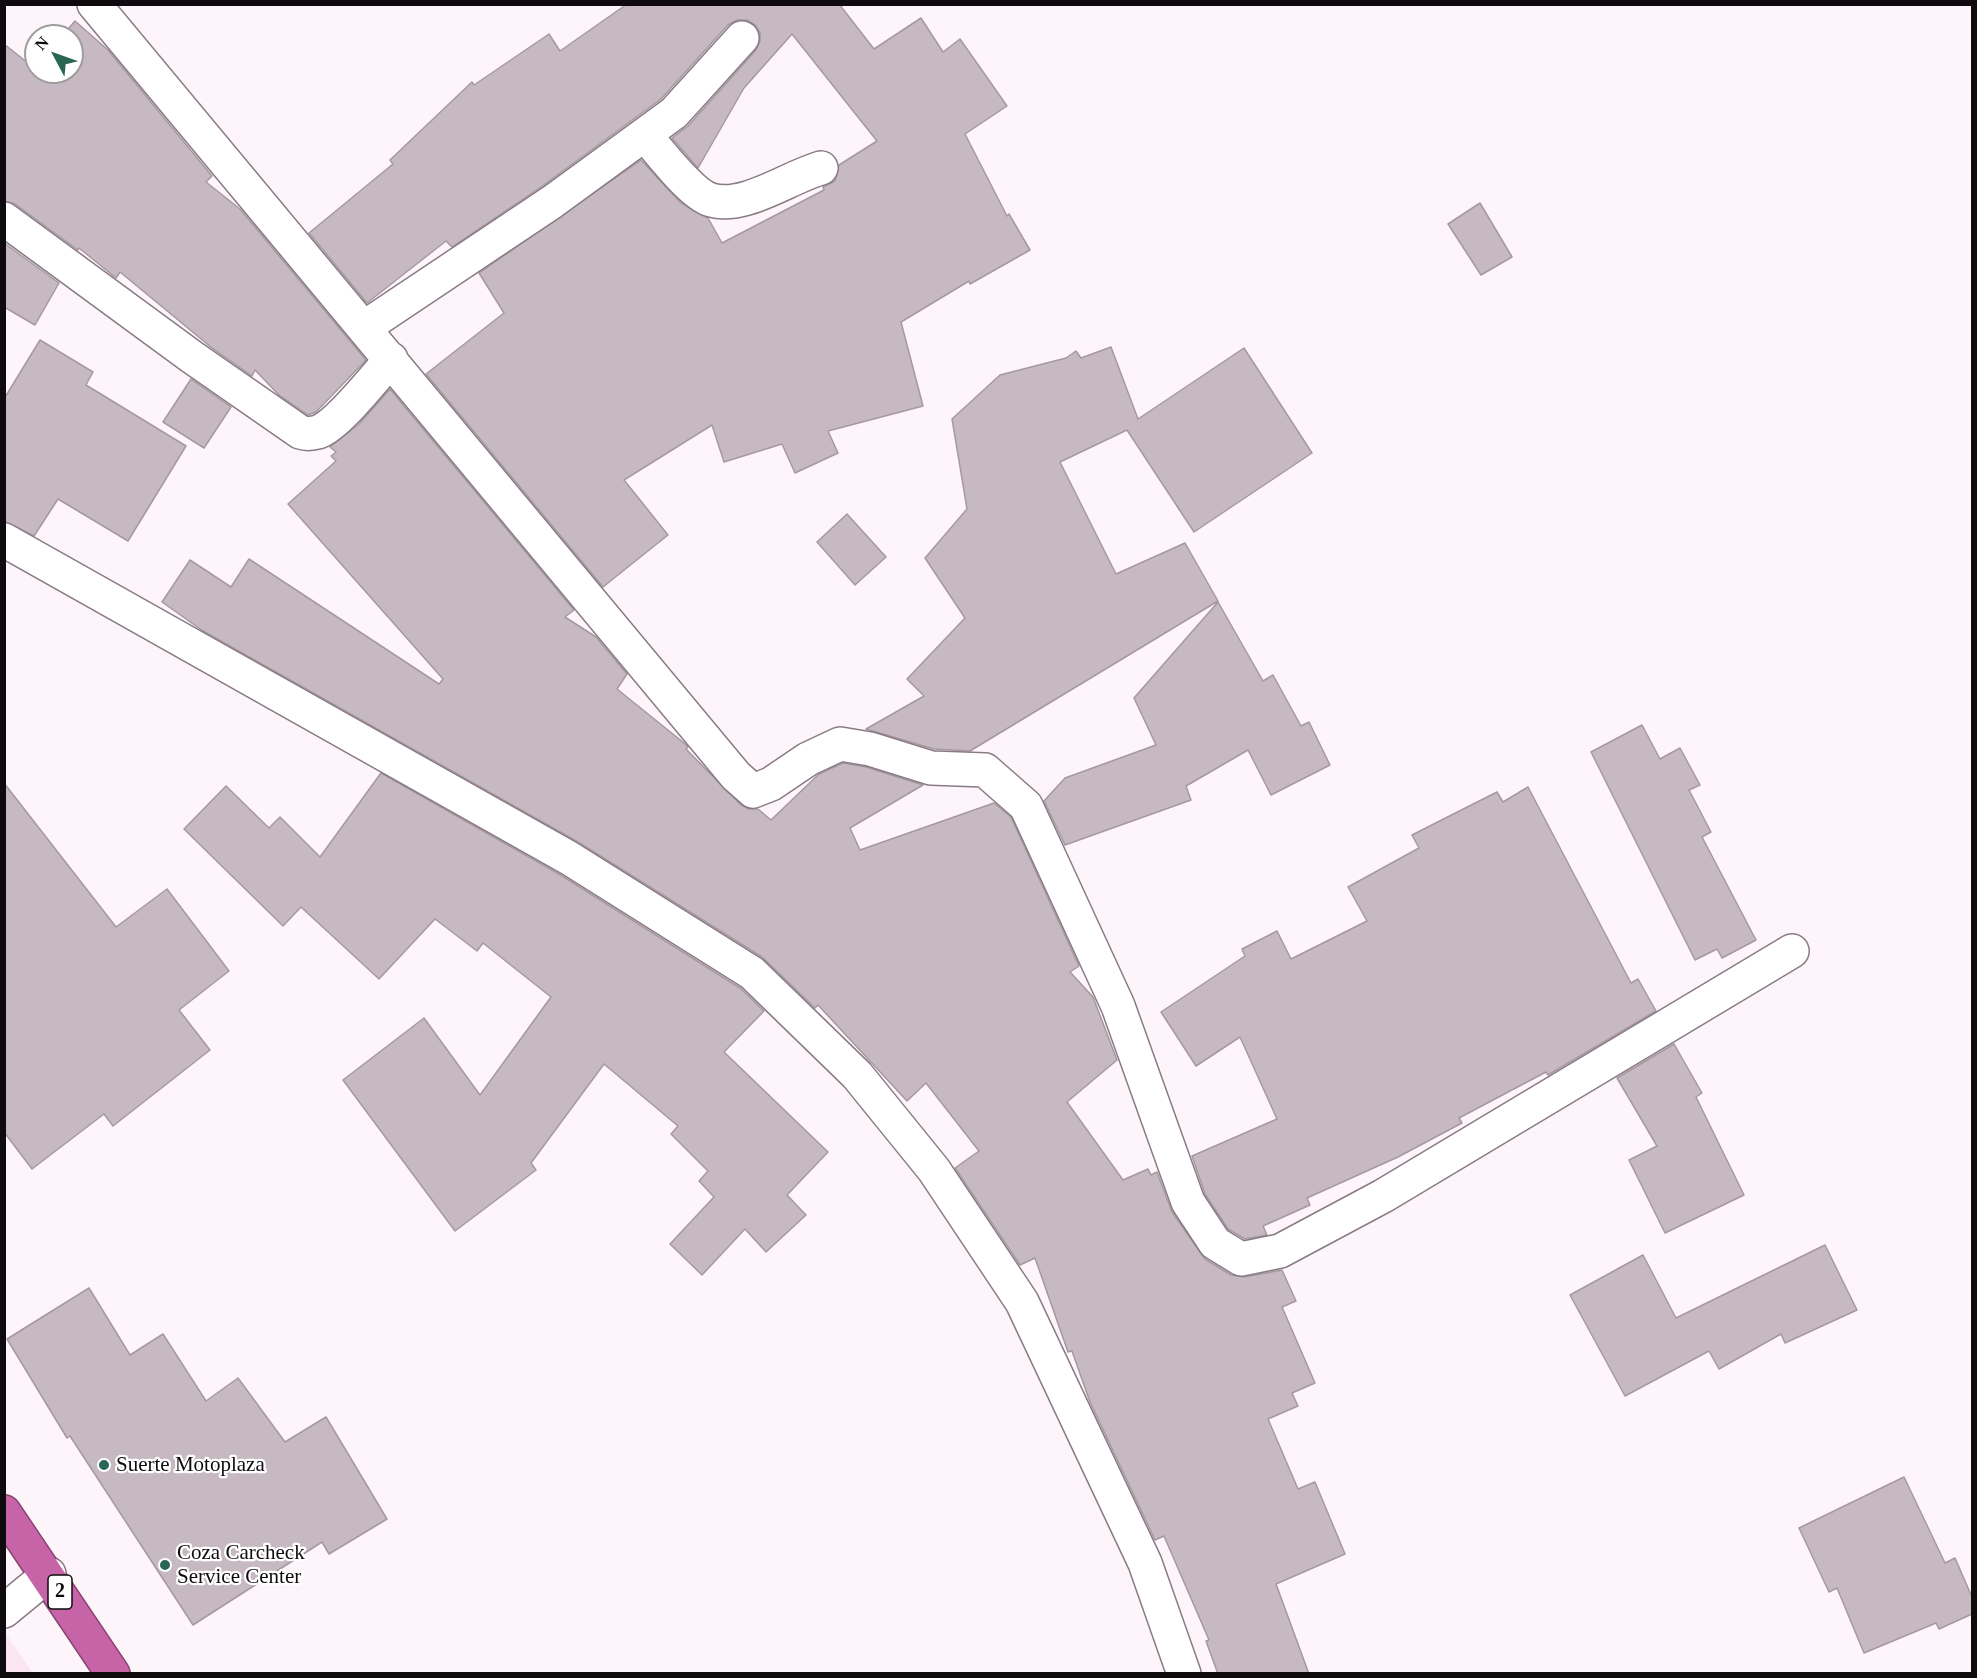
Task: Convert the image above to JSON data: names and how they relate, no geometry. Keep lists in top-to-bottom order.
{
  "streets": {
    "highway": ["2"]
  },
  "places": ["Suerte Motoplaza", "Coza Carcheck Service Center"],
  "north": "top left"
}
